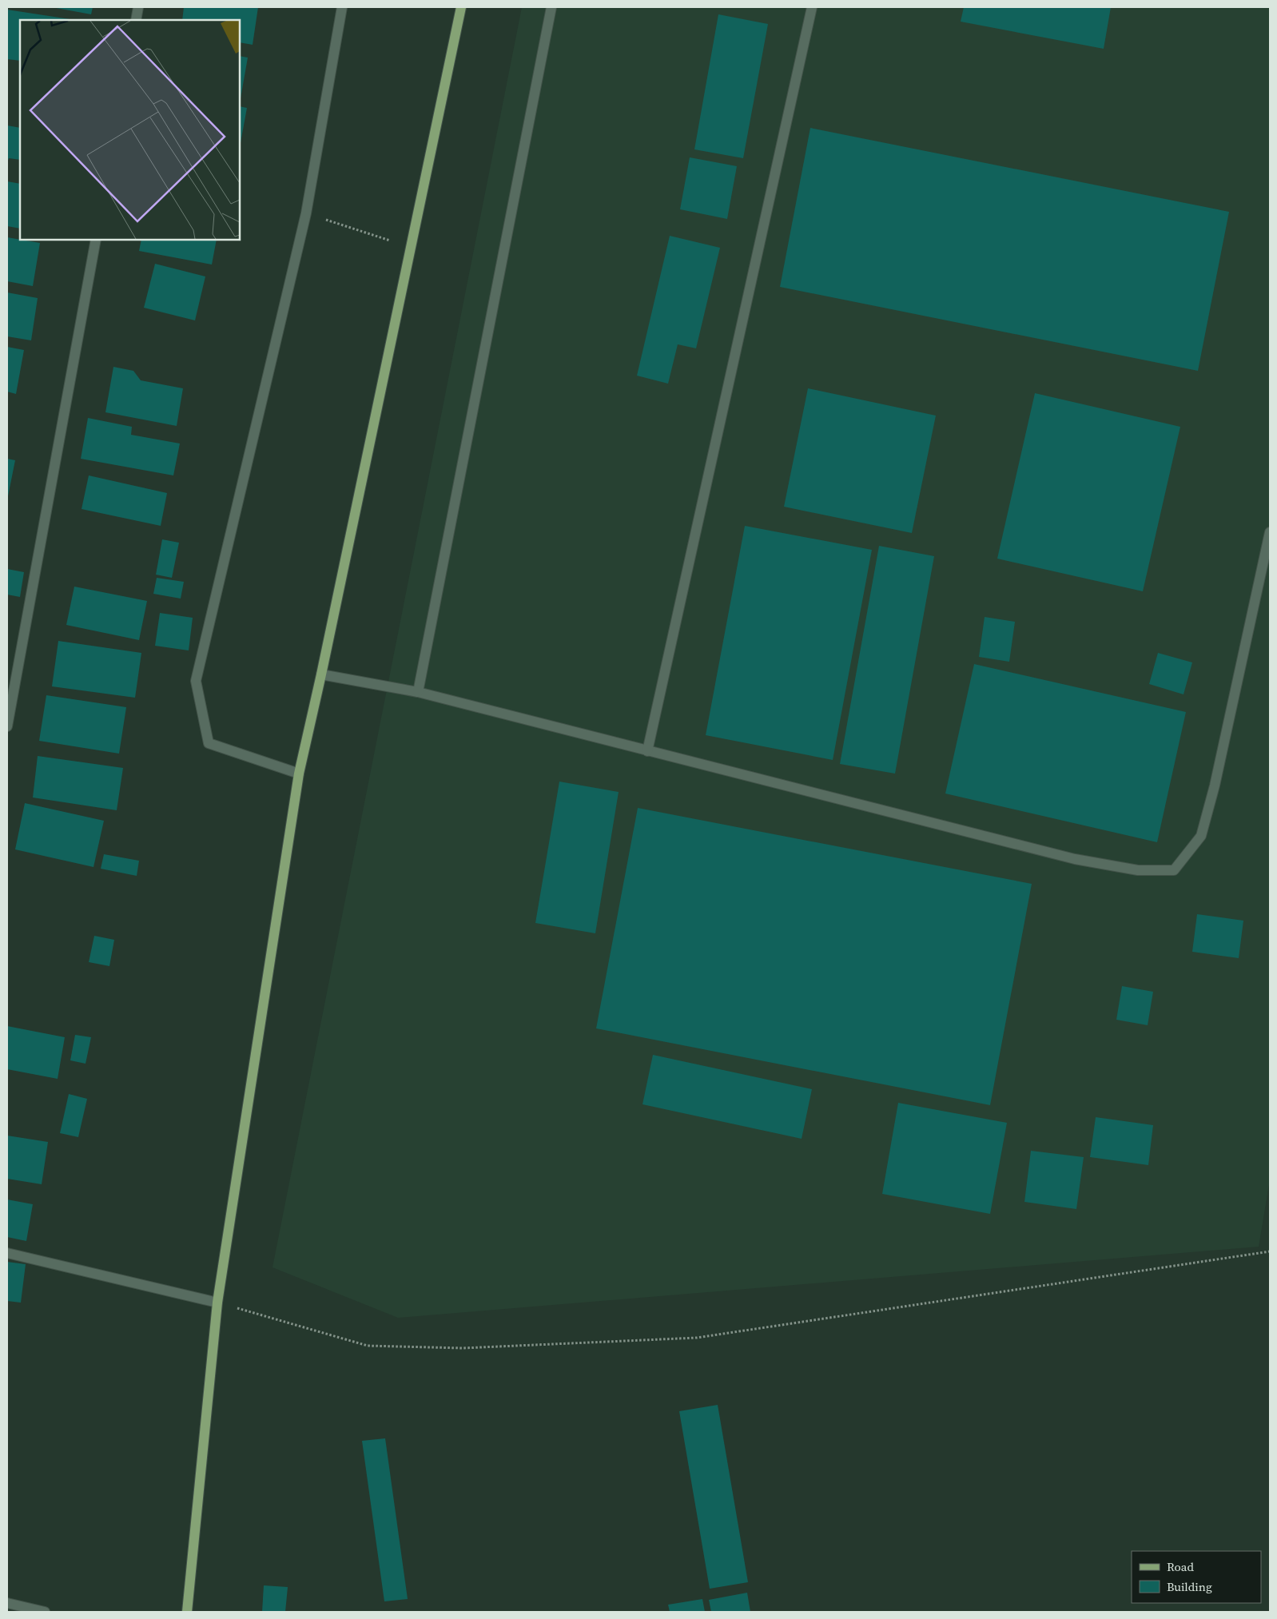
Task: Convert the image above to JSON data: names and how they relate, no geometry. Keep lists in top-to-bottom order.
{
  "legend": ["Road", "Building"]
}
